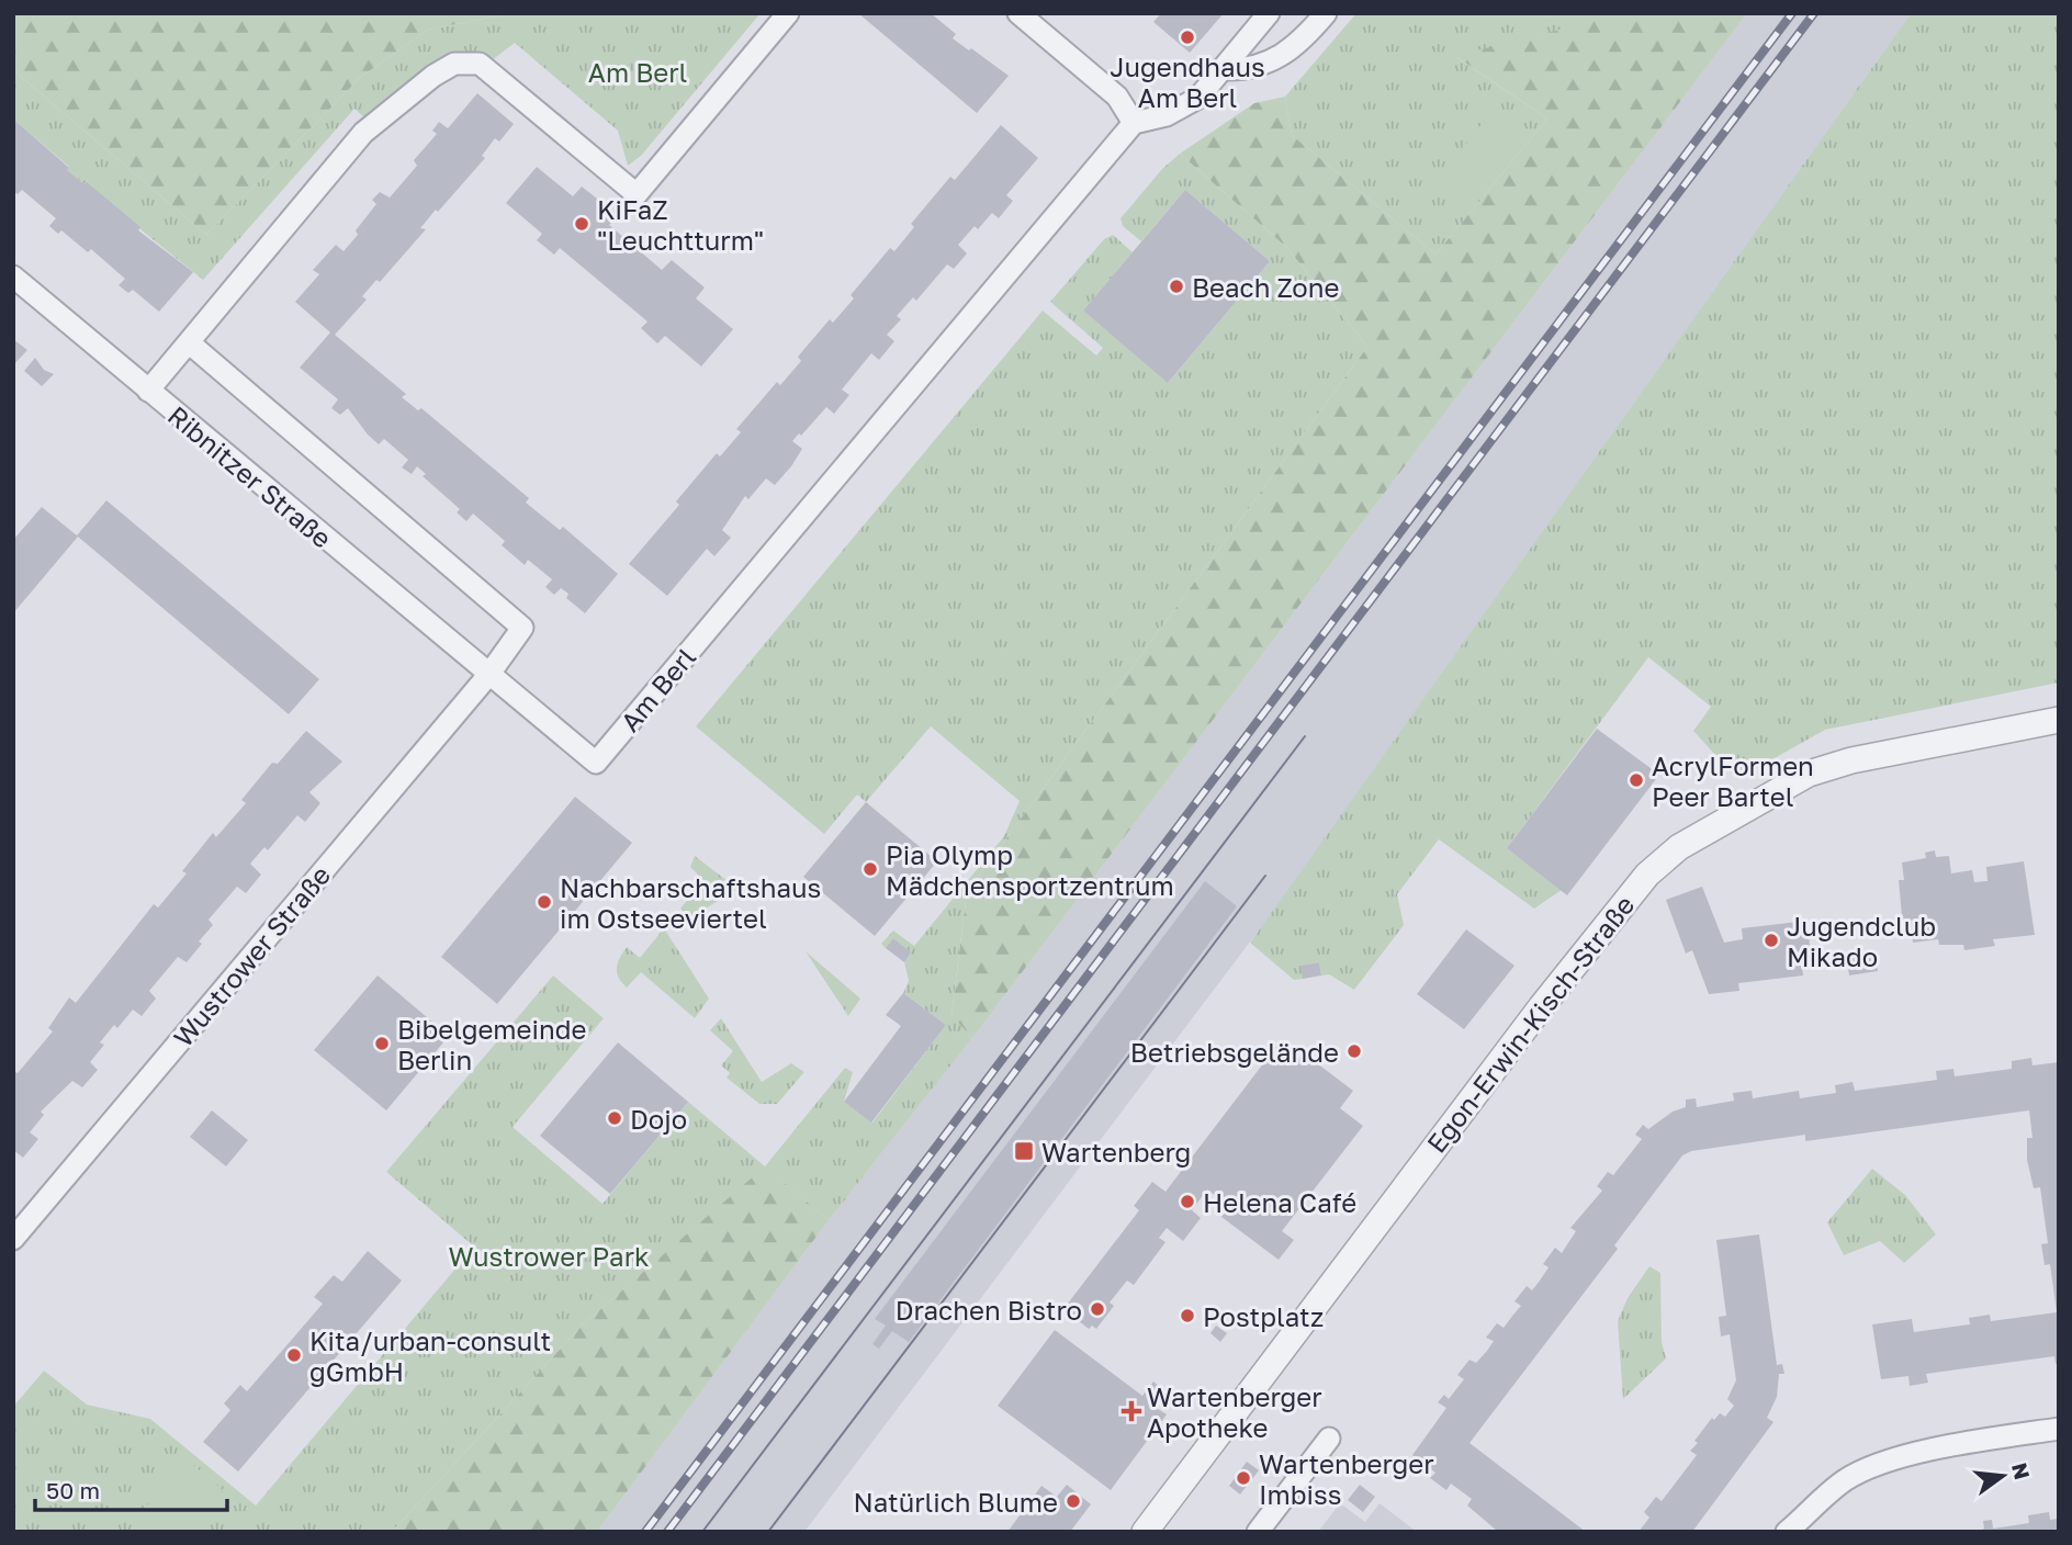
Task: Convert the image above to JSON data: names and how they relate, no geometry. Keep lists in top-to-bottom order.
{
  "streets": {
    "street": [
      "Ribnitzer Straße",
      "Am Berl",
      "Wustrower Straße",
      "Egon-Erwin-Kisch-Straße"
    ]
  },
  "crossings": [
    ["Ribnitzer Straße", "Am Berl"],
    ["Ribnitzer Straße", "Wustrower Straße"]
  ],
  "parks": ["Am Berl", "Wustrower Park"],
  "places": {
    "other": [
      "Jugendhaus Am Berl",
      "KiFaZ \"Leuchtturm\"",
      "Beach Zone",
      "AcrylFormen Peer Bartel",
      "Pia Olymp Mädchensportzentrum",
      "Nachbarschaftshaus im Ostseeviertel",
      "Jugendclub Mikado",
      "Bibelgemeinde Berlin",
      "Betriebsgelände",
      "Dojo",
      "Helena Café",
      "Drachen Bistro",
      "Postplatz",
      "Kita/urban-consult gGmbH",
      "Wartenberger Imbiss",
      "Natürlich Blume"
    ],
    "transit": ["Wartenberg"],
    "health": ["Wartenberger Apotheke"]
  },
  "scale_bar": "50 m",
  "north": "right"
}
